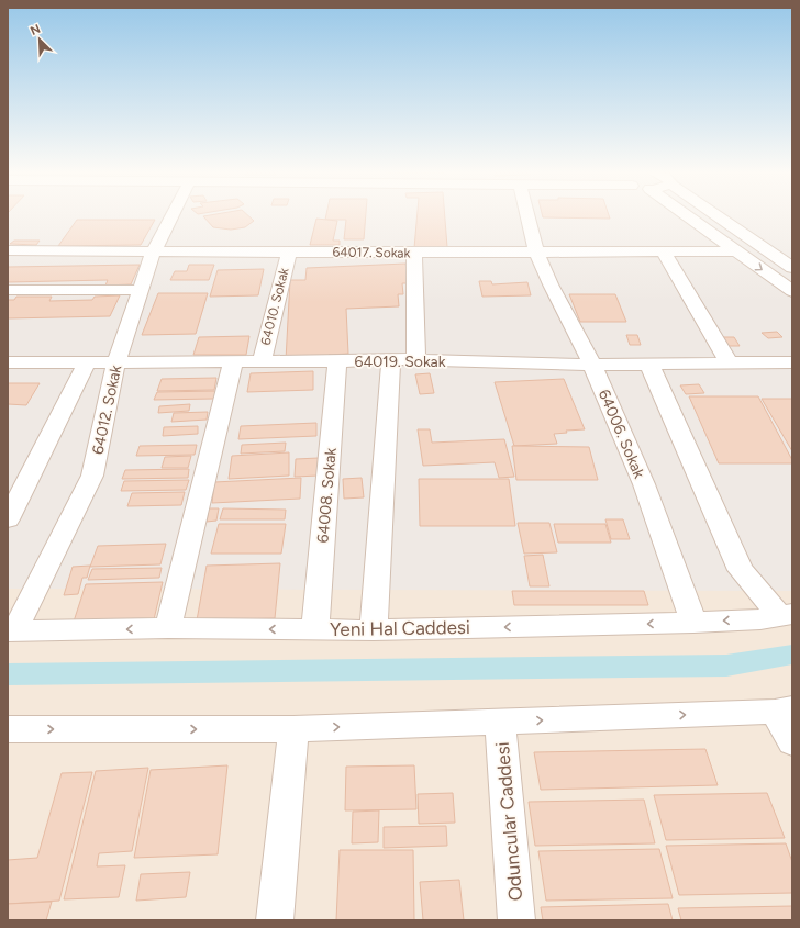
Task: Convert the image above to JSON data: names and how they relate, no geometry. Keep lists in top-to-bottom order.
{
  "streets": {
    "street": [
      "64017. Sokak",
      "64010. Sokak",
      "64019. Sokak",
      "64012. Sokak",
      "64006. Sokak",
      "64008. Sokak",
      "Yeni Hal Caddesi",
      "Oduncular Caddesi"
    ]
  },
  "crossings": [
    ["64017. Sokak", "64010. Sokak"],
    ["64017. Sokak", "64012. Sokak"],
    ["64017. Sokak", "64006. Sokak"],
    ["64010. Sokak", "64019. Sokak"],
    ["64019. Sokak", "64012. Sokak"],
    ["64019. Sokak", "64006. Sokak"],
    ["64019. Sokak", "64008. Sokak"],
    ["64012. Sokak", "Yeni Hal Caddesi"],
    ["64006. Sokak", "Yeni Hal Caddesi"],
    ["64008. Sokak", "Yeni Hal Caddesi"]
  ],
  "north": "top left"
}
